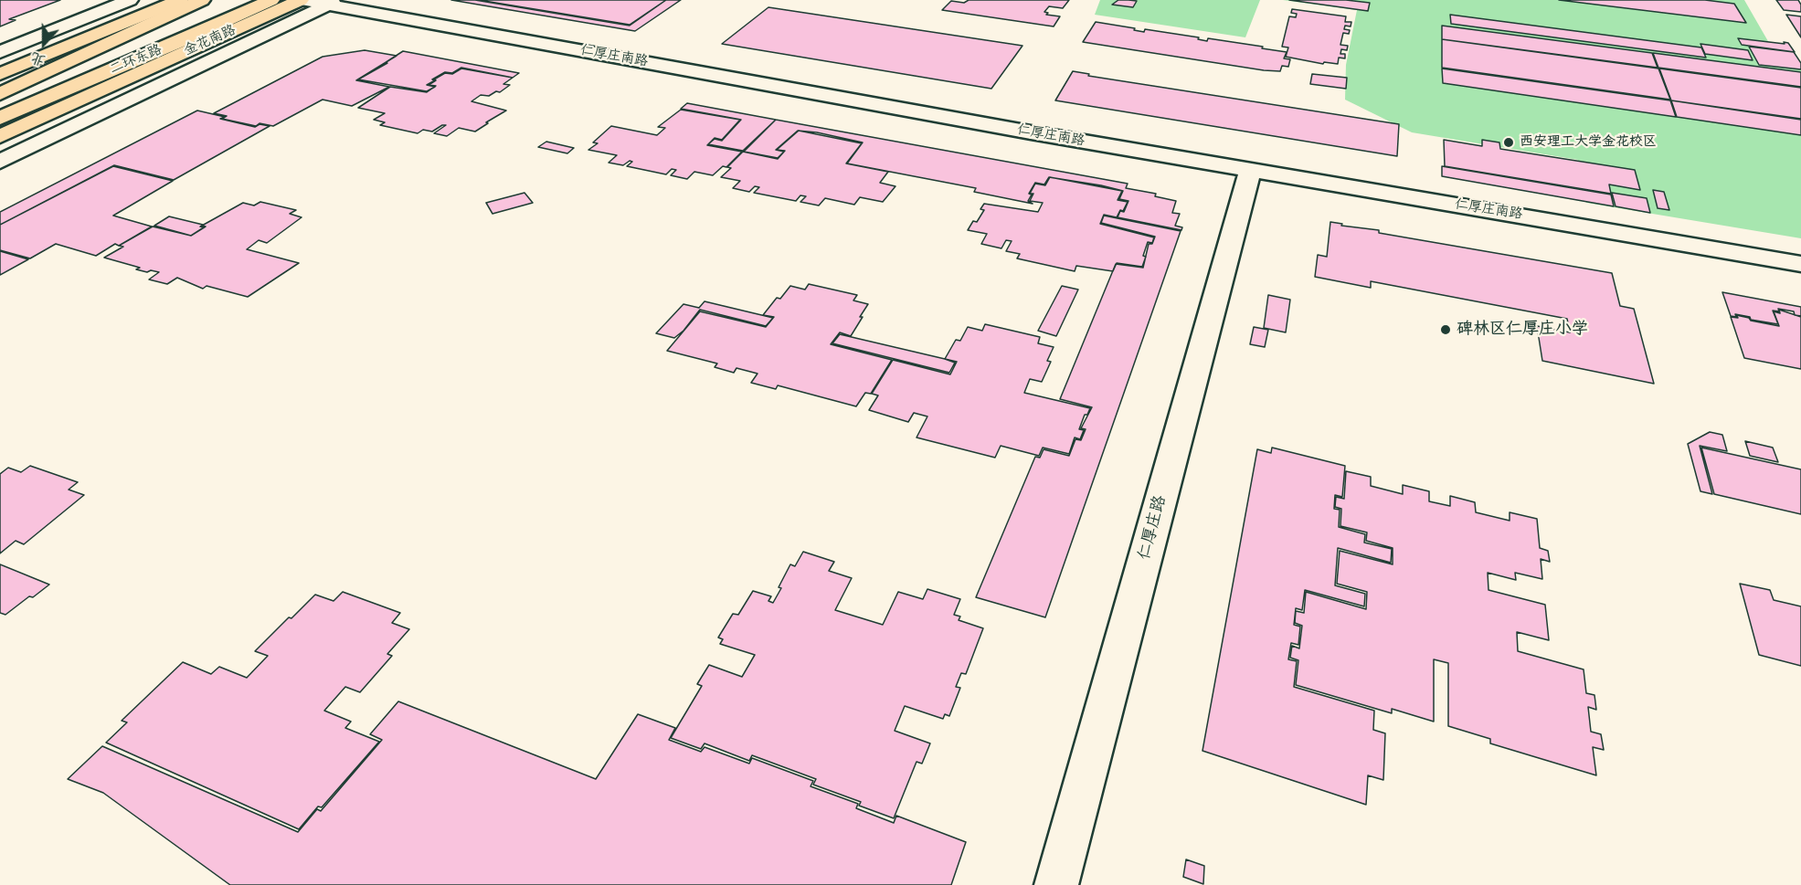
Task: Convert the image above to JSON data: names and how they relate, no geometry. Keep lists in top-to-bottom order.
{
  "streets": {
    "main road": ["金花南路", "二环东路"],
    "street": ["仁厚庄南路", "仁厚庄路"]
  },
  "crossings": [
    ["金花南路", "仁厚庄南路"],
    ["仁厚庄南路", "仁厚庄路"]
  ],
  "places": ["西安理工大学金花校区", "碑林区仁厚庄小学"],
  "north": "bottom"
}
